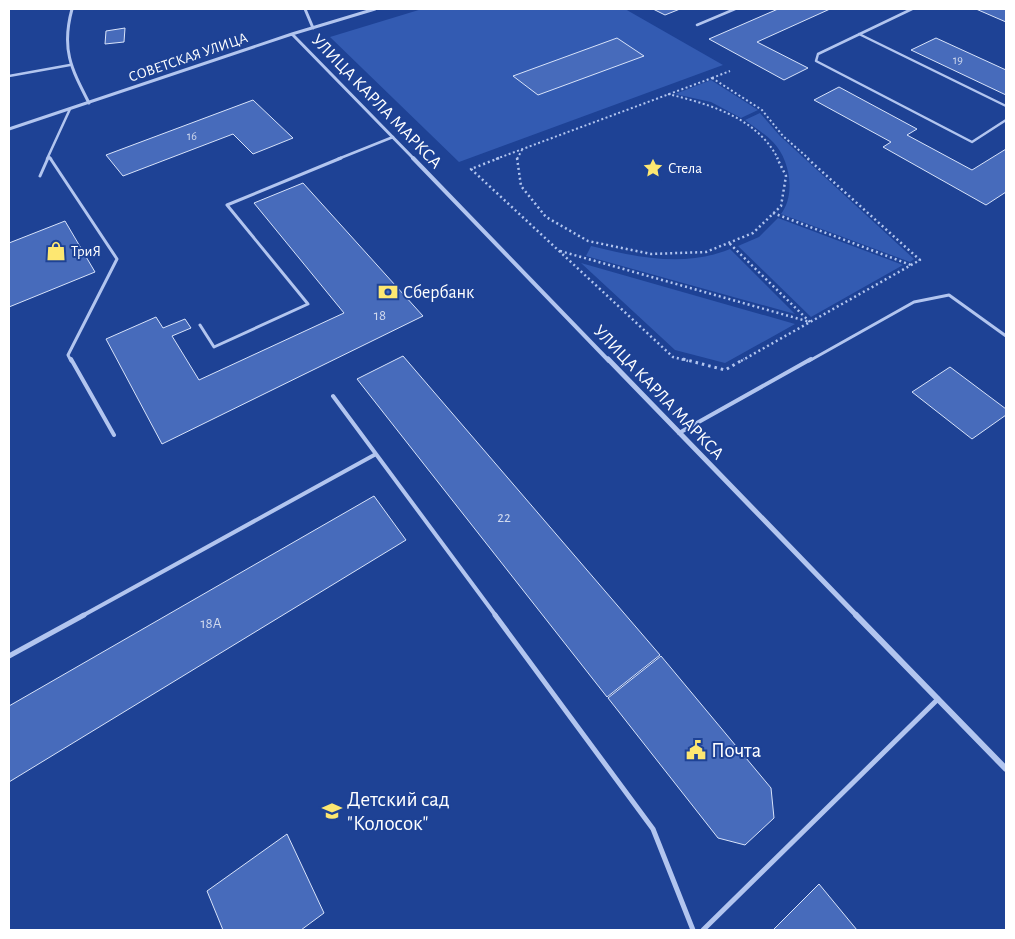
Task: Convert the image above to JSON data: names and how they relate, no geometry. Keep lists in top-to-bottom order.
{
  "streets": {
    "street": ["СОВЕТСКАЯ УЛИЦА", "УЛИЦА КАРЛА МАРКСА"]
  },
  "crossings": [
    ["СОВЕТСКАЯ УЛИЦА", "УЛИЦА КАРЛА МАРКСА"]
  ],
  "places": {
    "place": ["Стела"],
    "shop": ["ТриЯ"],
    "bank": ["Сбербанк"],
    "public building": ["Почта"],
    "school or university": ["Детский сад \"Колосок\""]
  },
  "house_numbers": [
    "19",
    "16",
    "18",
    "22",
    "18А"
  ]
}
